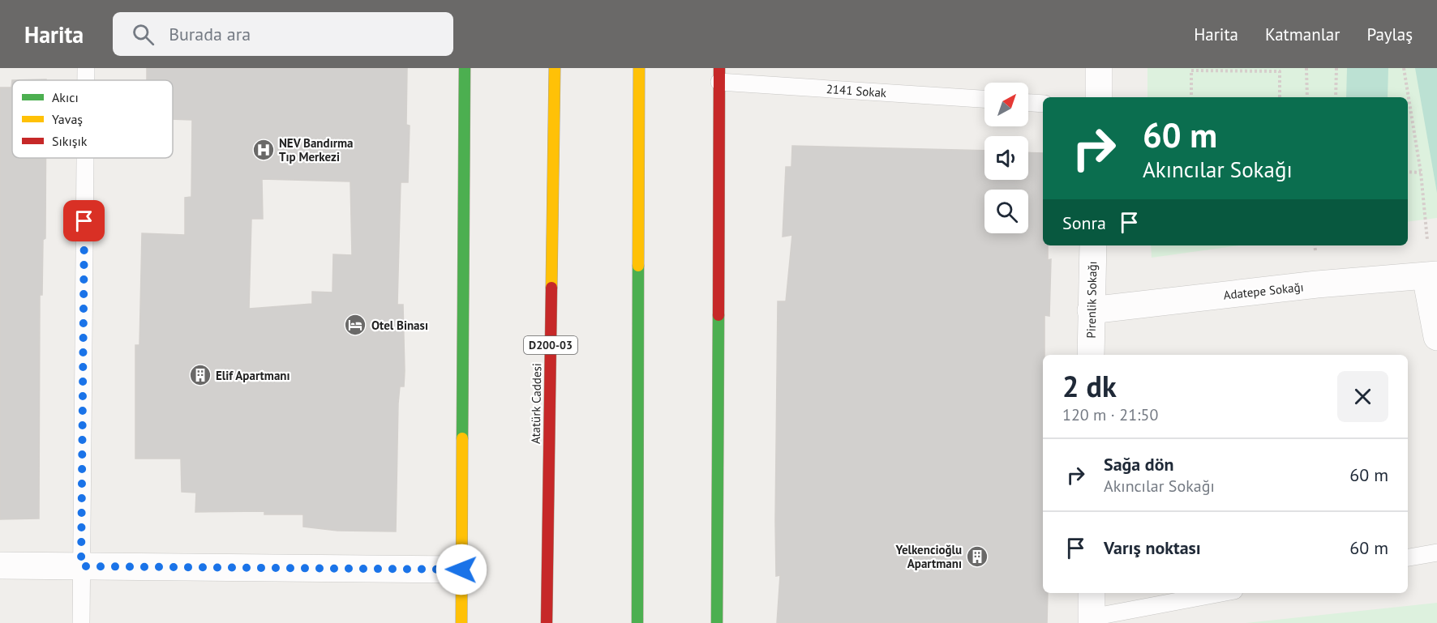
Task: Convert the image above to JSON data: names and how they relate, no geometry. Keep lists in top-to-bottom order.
{
  "streets": {
    "main road": ["D200-03", "Atatürk Caddesi"],
    "street": ["Adatepe Sokağı", "Pirenlik Sokağı"],
    "lane": ["2141 Sokak"]
  },
  "crossings": [
    ["Adatepe Sokağı", "Pirenlik Sokağı"]
  ],
  "places": {
    "hospital": ["NEV Bandırma Tıp Merkezi"],
    "hotel": ["Otel Binası"],
    "building": ["Elif Apartmanı", "Yelkencioğlu Apartmanı"]
  },
  "legend": ["Akıcı", "Yavaş", "Sıkışık"],
  "north": "top right",
  "page": {
    "header": "Harita",
    "search": "Burada ara",
    "nav": ["Harita", "Katmanlar", "Paylaş"],
    "turn": ["60 m", "Akıncılar Sokağı"],
    "then": "Sonra",
    "heading": ["2 dk", "120 m · 21:50"],
    "list": [
      {
        "name": "Sağa dön",
        "note": "Akıncılar Sokağı",
        "value": "60 m"
      },
      {
        "name": "Varış noktası",
        "value": "60 m"
      }
    ]
  }
}
